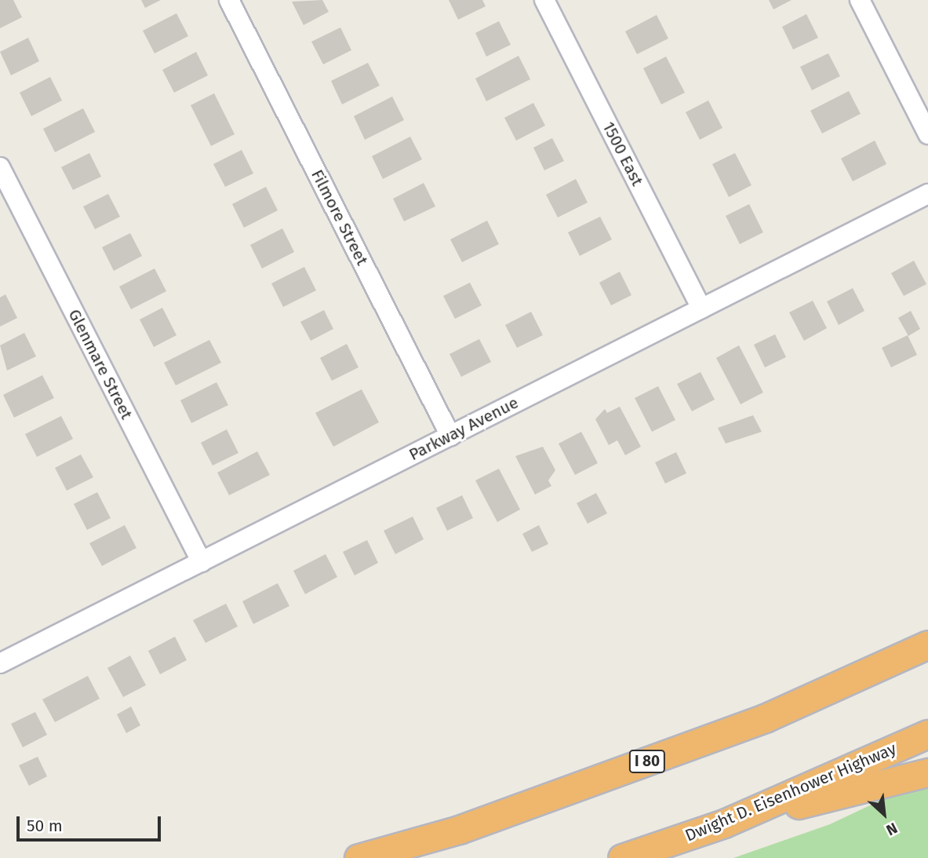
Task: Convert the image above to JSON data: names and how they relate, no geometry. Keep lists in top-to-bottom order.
{
  "streets": {
    "highway": ["I 80", "Dwight D. Eisenhower Highway"],
    "street": [
      "1500 East",
      "Filmore Street",
      "Glenmare Street",
      "Parkway Avenue"
    ]
  },
  "crossings": [
    ["1500 East", "Parkway Avenue"],
    ["Filmore Street", "Parkway Avenue"],
    ["Glenmare Street", "Parkway Avenue"]
  ],
  "scale_bar": "50 m",
  "north": "bottom right"
}
